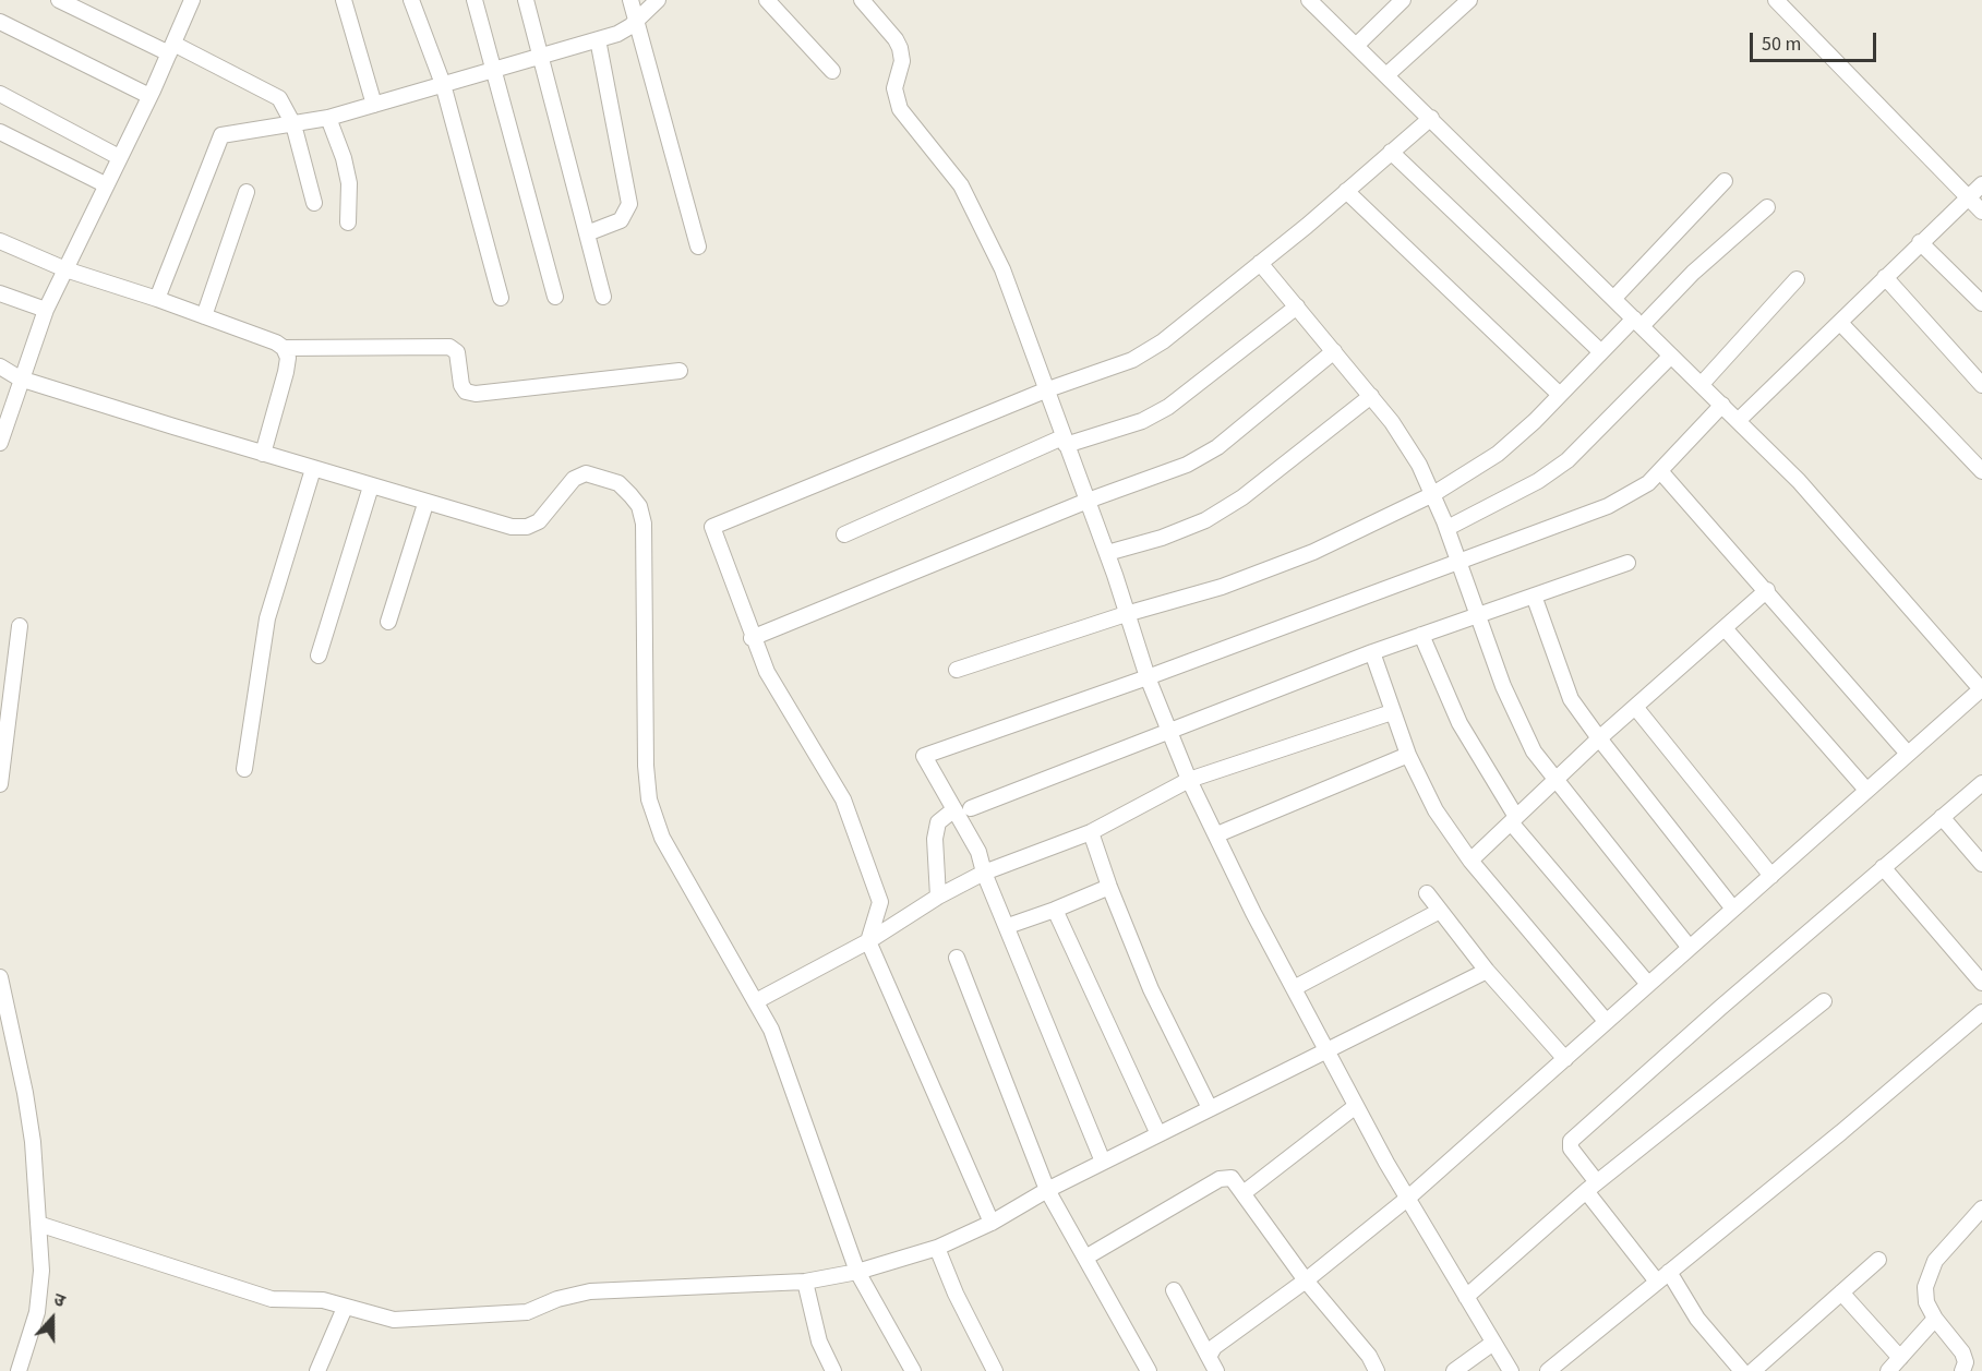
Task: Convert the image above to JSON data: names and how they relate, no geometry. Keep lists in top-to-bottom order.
{
  "scale_bar": "50 m",
  "north": "top"
}
